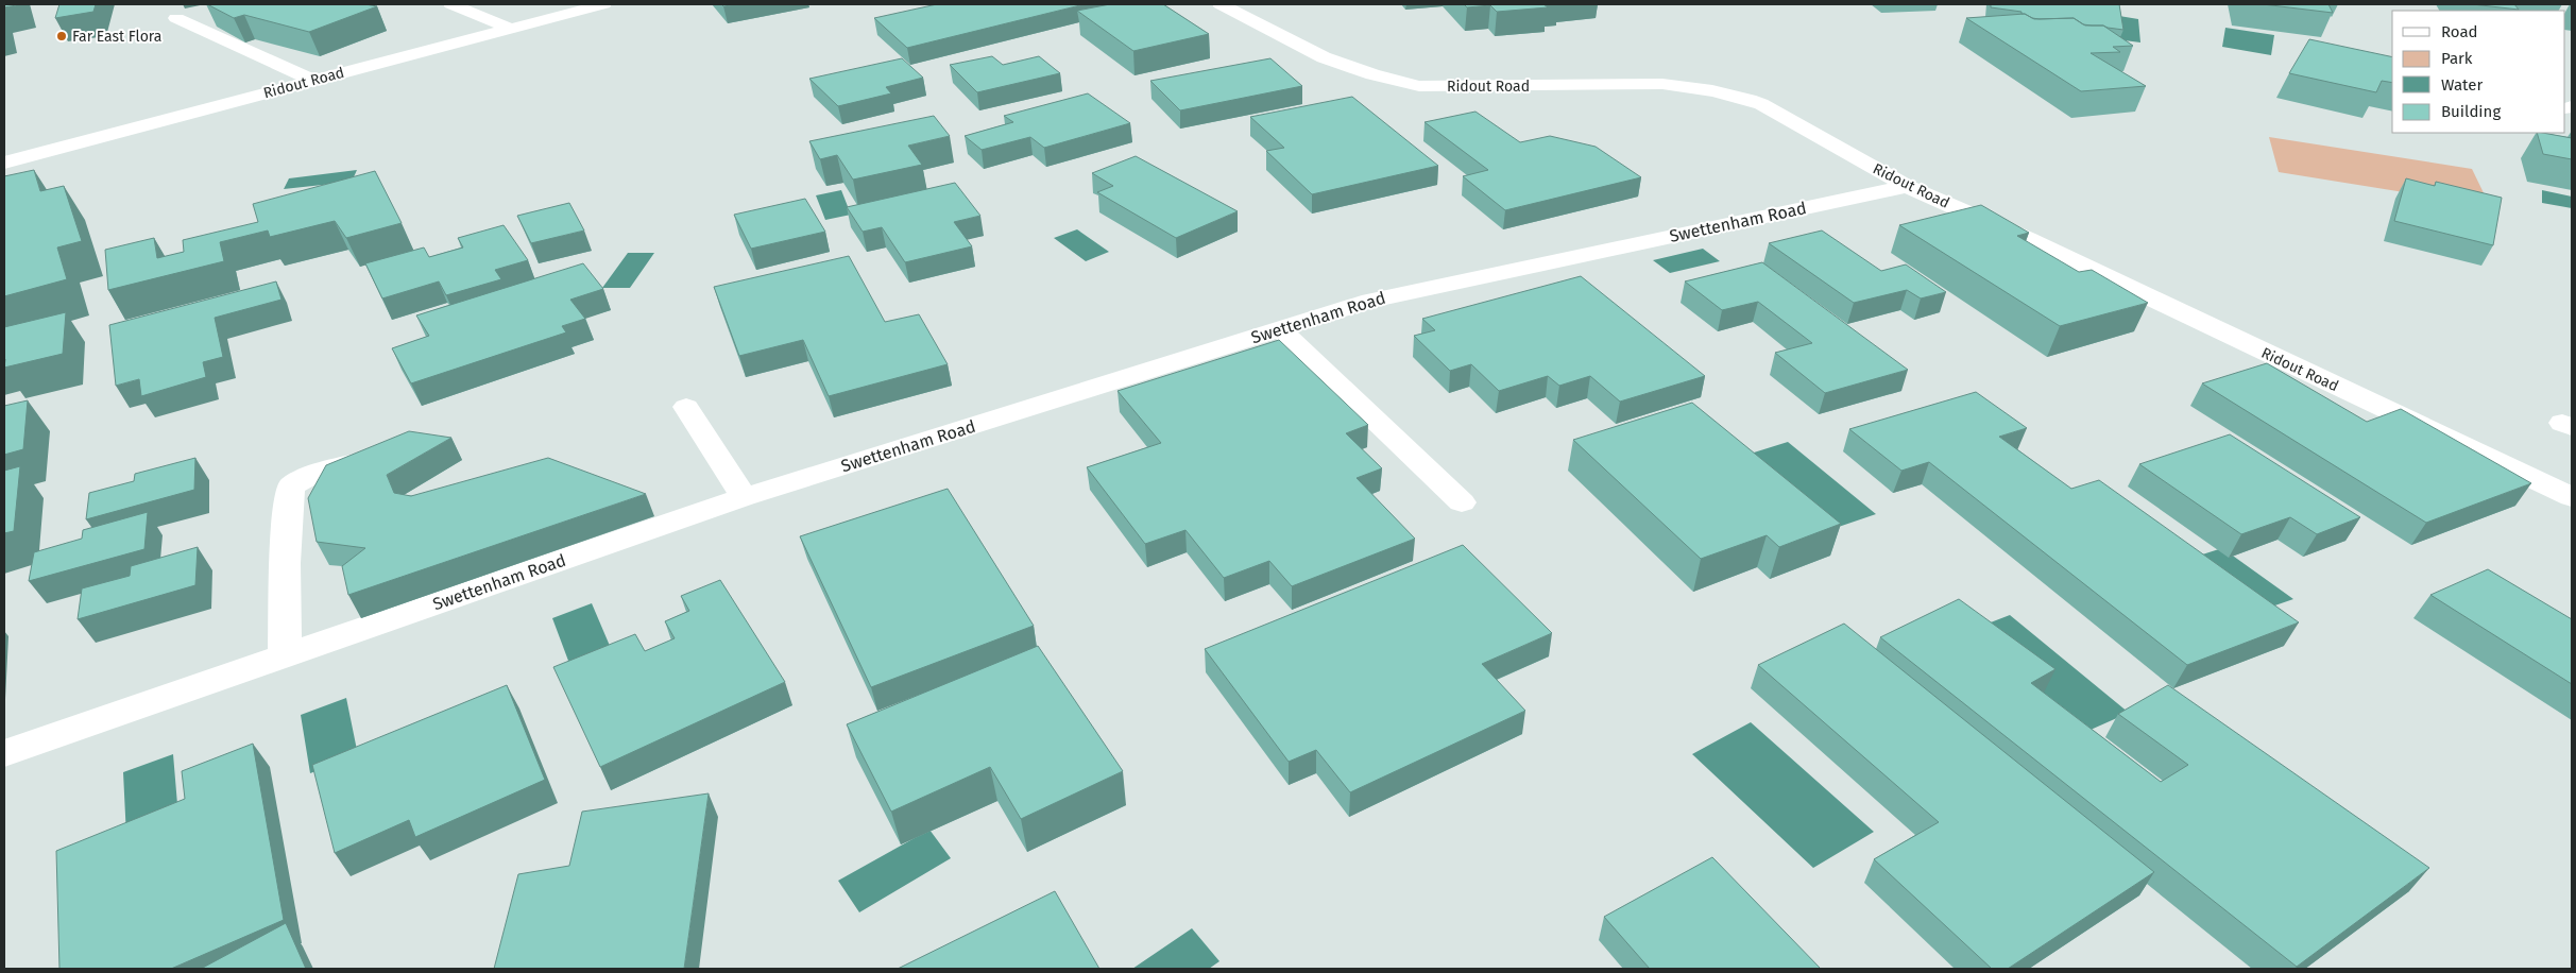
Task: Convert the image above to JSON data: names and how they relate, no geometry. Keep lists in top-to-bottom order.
{
  "streets": {
    "street": ["Ridout Road", "Swettenham Road"]
  },
  "crossings": [
    ["Ridout Road", "Swettenham Road"]
  ],
  "places": ["Far East Flora"],
  "legend": [
    "Road",
    "Park",
    "Water",
    "Building"
  ]
}
